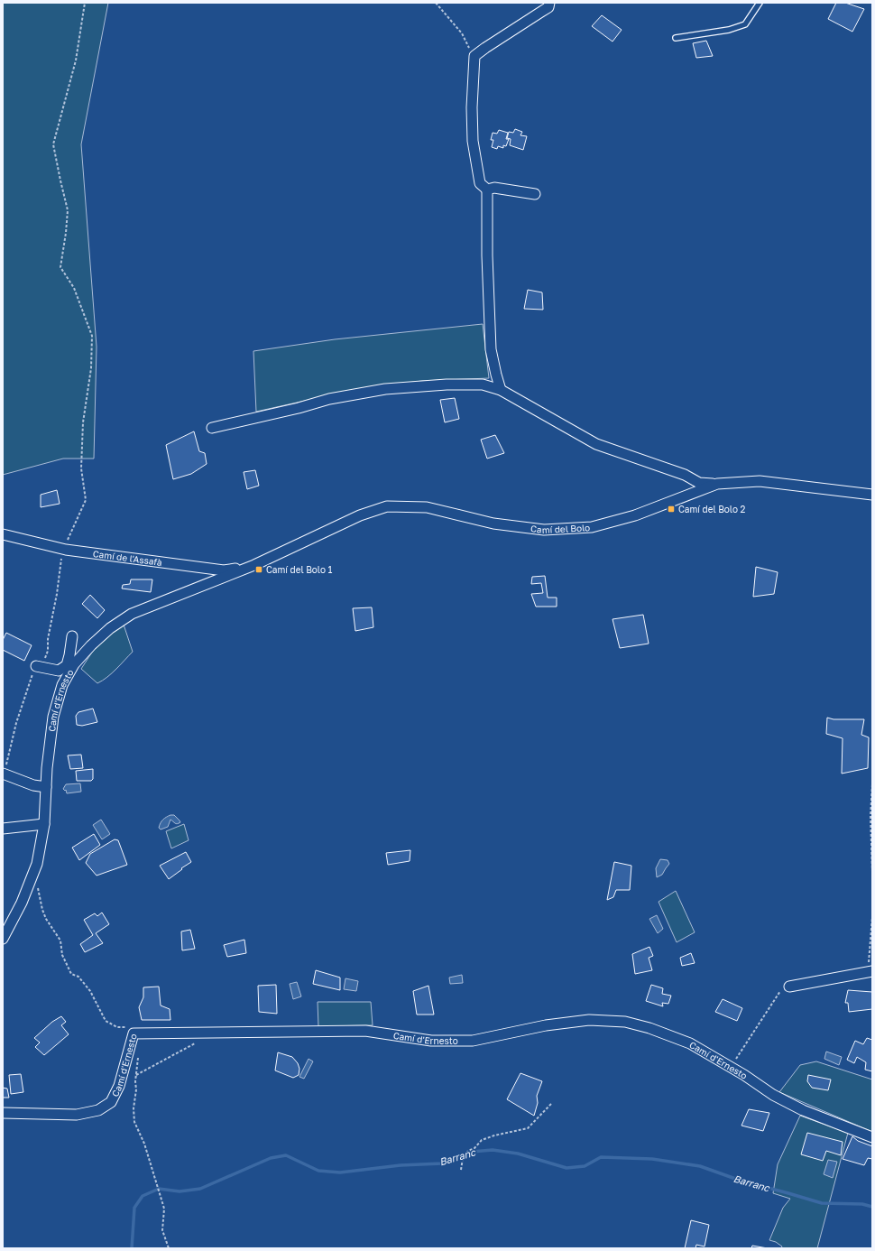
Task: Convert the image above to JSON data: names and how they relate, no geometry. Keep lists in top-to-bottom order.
{
  "streets": {
    "street": ["Camí del Bolo", "Camí de l'Assafà", "Camí d'Ernesto"]
  },
  "crossings": [
    ["Camí del Bolo", "Camí de l'Assafà"],
    ["Camí del Bolo", "Camí d'Ernesto"],
    ["Camí de l'Assafà", "Camí d'Ernesto"]
  ],
  "water": ["Barranc"],
  "places": {
    "transit": ["Camí del Bolo 2", "Camí del Bolo 1"]
  }
}
